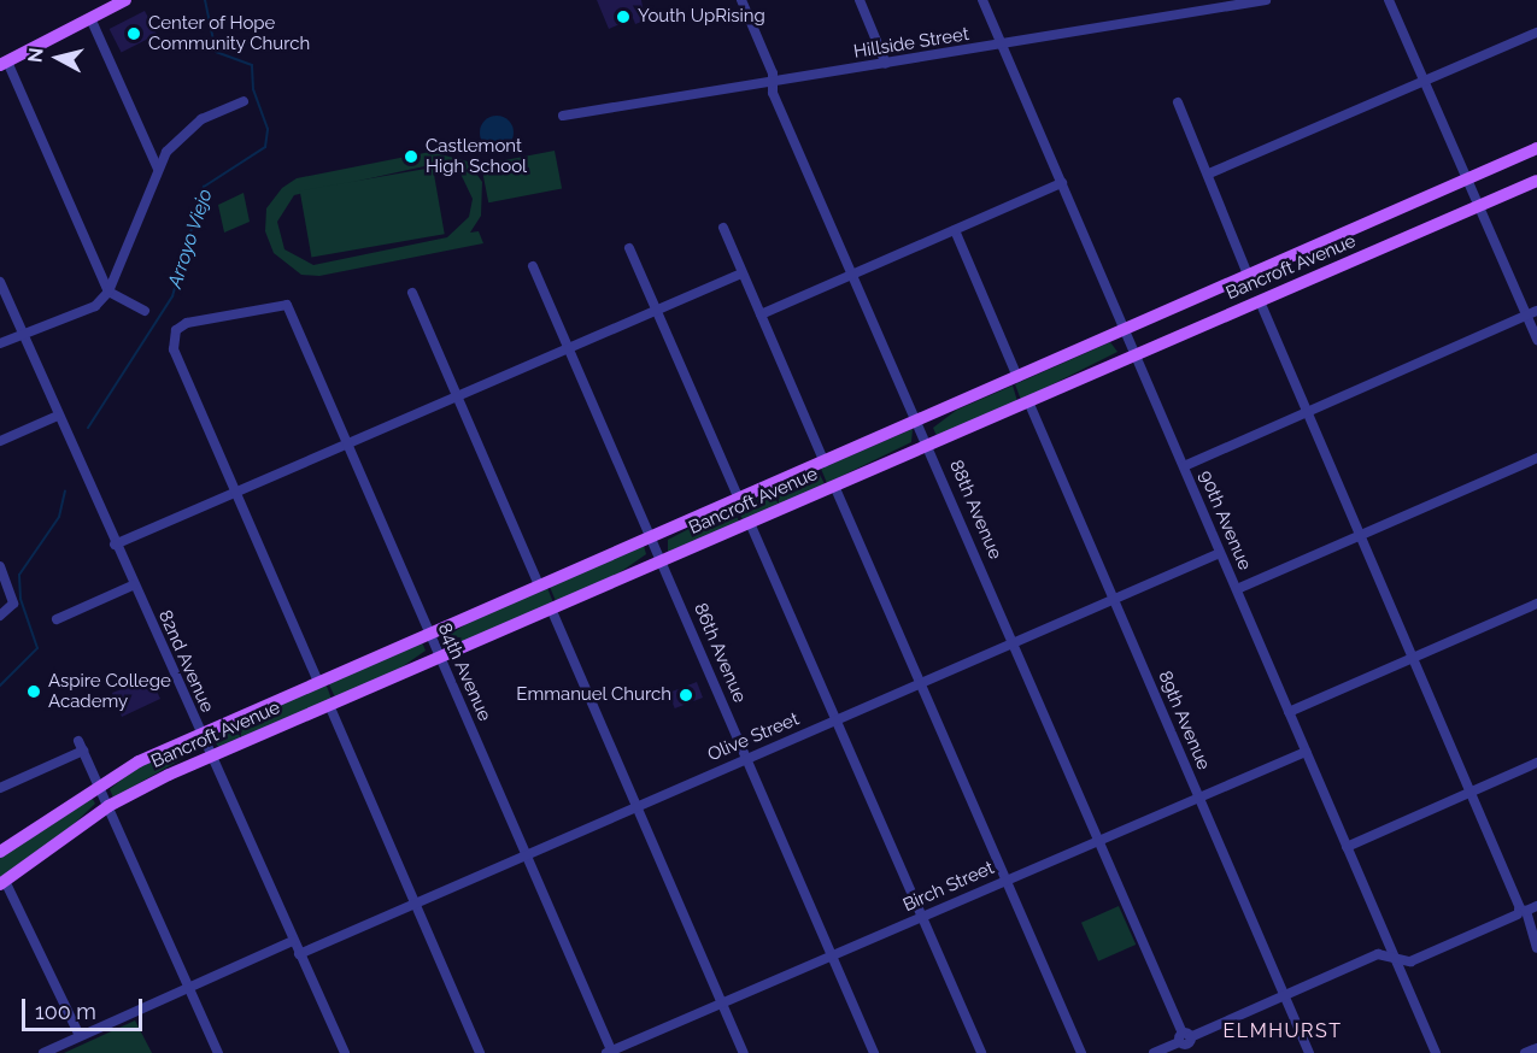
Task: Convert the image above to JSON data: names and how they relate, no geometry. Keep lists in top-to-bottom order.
{
  "streets": {
    "main road": ["Bancroft Avenue"],
    "street": [
      "Hillside Street",
      "88th Avenue",
      "90th Avenue",
      "86th Avenue",
      "82nd Avenue",
      "84th Avenue",
      "89th Avenue",
      "Olive Street",
      "Birch Street"
    ]
  },
  "crossings": [
    ["Hillside Street", "88th Avenue"],
    ["Hillside Street", "90th Avenue"],
    ["Bancroft Avenue", "88th Avenue"],
    ["Bancroft Avenue", "90th Avenue"],
    ["Bancroft Avenue", "86th Avenue"],
    ["Bancroft Avenue", "82nd Avenue"],
    ["Bancroft Avenue", "84th Avenue"],
    ["Bancroft Avenue", "89th Avenue"],
    ["88th Avenue", "Olive Street"],
    ["88th Avenue", "Birch Street"],
    ["90th Avenue", "Olive Street"],
    ["90th Avenue", "Birch Street"],
    ["86th Avenue", "Olive Street"],
    ["86th Avenue", "Birch Street"],
    ["82nd Avenue", "Olive Street"],
    ["84th Avenue", "Olive Street"],
    ["84th Avenue", "Birch Street"],
    ["89th Avenue", "Olive Street"],
    ["89th Avenue", "Birch Street"]
  ],
  "districts": ["ELMHURST"],
  "water": ["Arroyo Viejo"],
  "places": [
    "Youth UpRising",
    "Center of Hope Community Church",
    "Castlemont High School",
    "Aspire College Academy",
    "Emmanuel Church"
  ],
  "scale_bar": "100 m",
  "north": "left"
}
